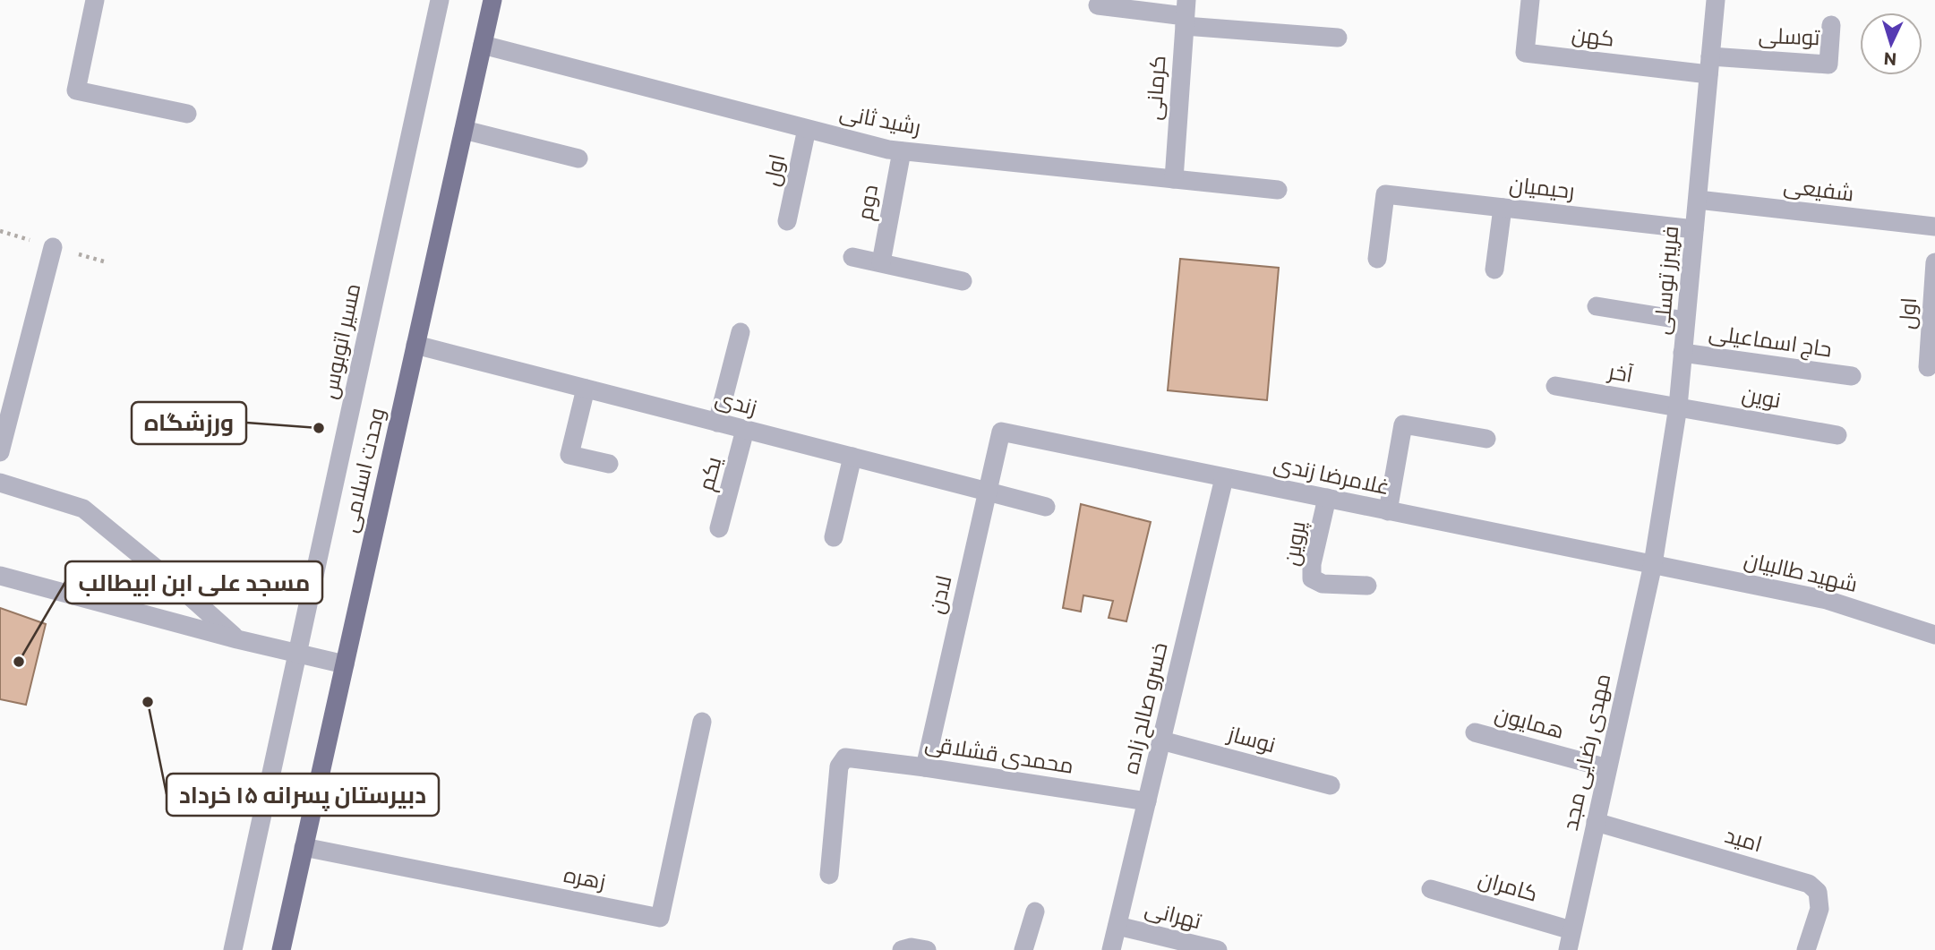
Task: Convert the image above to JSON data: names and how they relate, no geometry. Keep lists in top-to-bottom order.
{
  "streets": {
    "main road": ["وحدت اسلامی"],
    "street": [
      "کهن",
      "توسلی",
      "کرمانی",
      "رشید ثانی",
      "اول",
      "رحیمیان",
      "شفیعی",
      "دوم",
      "فریبرز توسلی",
      "مسیر اتوبوس",
      "حاج اسماعیلی",
      "آخر",
      "نوین",
      "زندی",
      "یکم",
      "غلامرضا زندی",
      "پروین",
      "شهید طالبیان",
      "لادن",
      "خسرو صالح زاده",
      "همایون",
      "نوساز",
      "مهدی رضایی مجد",
      "محمدی قشلاقی",
      "امید",
      "زهره",
      "کامران",
      "تهرانی"
    ]
  },
  "crossings": [
    ["کهن", "توسلی"],
    ["کهن", "فریبرز توسلی"],
    ["توسلی", "فریبرز توسلی"],
    ["کرمانی", "رشید ثانی"],
    ["رشید ثانی", "اول"],
    ["رشید ثانی", "دوم"],
    ["رشید ثانی", "وحدت اسلامی"],
    ["رحیمیان", "فریبرز توسلی"],
    ["شفیعی", "فریبرز توسلی"],
    ["فریبرز توسلی", "حاج اسماعیلی"],
    ["فریبرز توسلی", "آخر"],
    ["فریبرز توسلی", "نوین"],
    ["فریبرز توسلی", "غلامرضا زندی"],
    ["فریبرز توسلی", "شهید طالبیان"],
    ["فریبرز توسلی", "مهدی رضایی مجد"],
    ["آخر", "نوین"],
    ["زندی", "وحدت اسلامی"],
    ["زندی", "یکم"],
    ["زندی", "لادن"],
    ["وحدت اسلامی", "زهره"],
    ["غلامرضا زندی", "پروین"],
    ["غلامرضا زندی", "شهید طالبیان"],
    ["غلامرضا زندی", "لادن"],
    ["غلامرضا زندی", "خسرو صالح زاده"],
    ["غلامرضا زندی", "مهدی رضایی مجد"],
    ["شهید طالبیان", "مهدی رضایی مجد"],
    ["لادن", "محمدی قشلاقی"],
    ["خسرو صالح زاده", "نوساز"],
    ["خسرو صالح زاده", "محمدی قشلاقی"],
    ["خسرو صالح زاده", "تهرانی"],
    ["همایون", "مهدی رضایی مجد"],
    ["مهدی رضایی مجد", "امید"],
    ["مهدی رضایی مجد", "کامران"]
  ],
  "places": ["ورزشگاه", "مسجد علی ابن ابیطالب", "دبیرستان پسرانه ۱۵ خرداد"],
  "north": "bottom"
}
